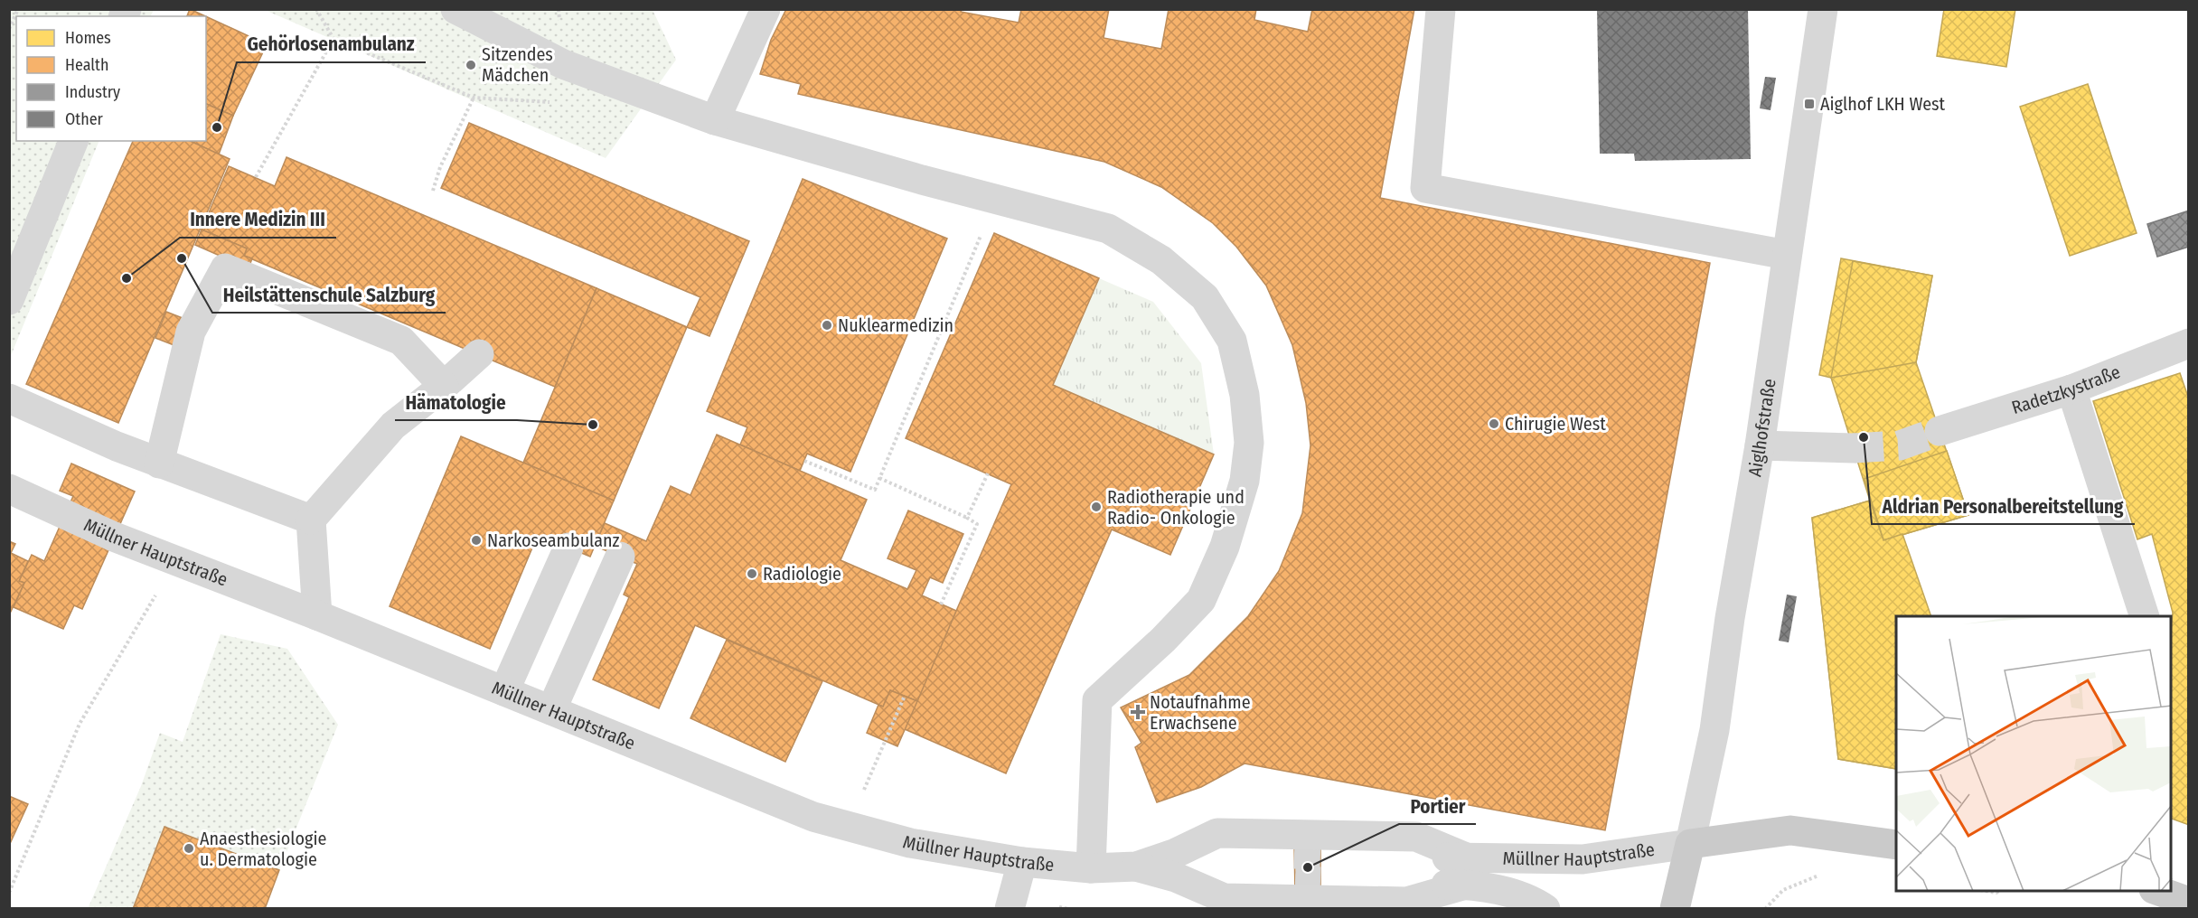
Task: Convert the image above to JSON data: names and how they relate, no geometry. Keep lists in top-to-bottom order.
{
  "streets": {
    "street": ["Radetzkystraße", "Aiglhofstraße", "Müllner Hauptstraße"]
  },
  "crossings": [
    ["Aiglhofstraße", "Müllner Hauptstraße"]
  ],
  "places": {
    "other": [
      "Sitzendes Mädchen",
      "Gehörlosenambulanz",
      "Heilstättenschule Salzburg",
      "Innere Medizin III",
      "Nuklearmedizin",
      "Chirugie West",
      "Hämatologie",
      "Aldrian Personalbereitstellung",
      "Radiotherapie und Radio- Onkologie",
      "Narkoseambulanz",
      "Radiologie",
      "Anaesthesiologie u. Dermatologie",
      "Portier"
    ],
    "transit": ["Aiglhof LKH West"],
    "health": ["Notaufnahme Erwachsene"]
  },
  "legend": [
    "Homes",
    "Health",
    "Industry",
    "Other"
  ]
}
